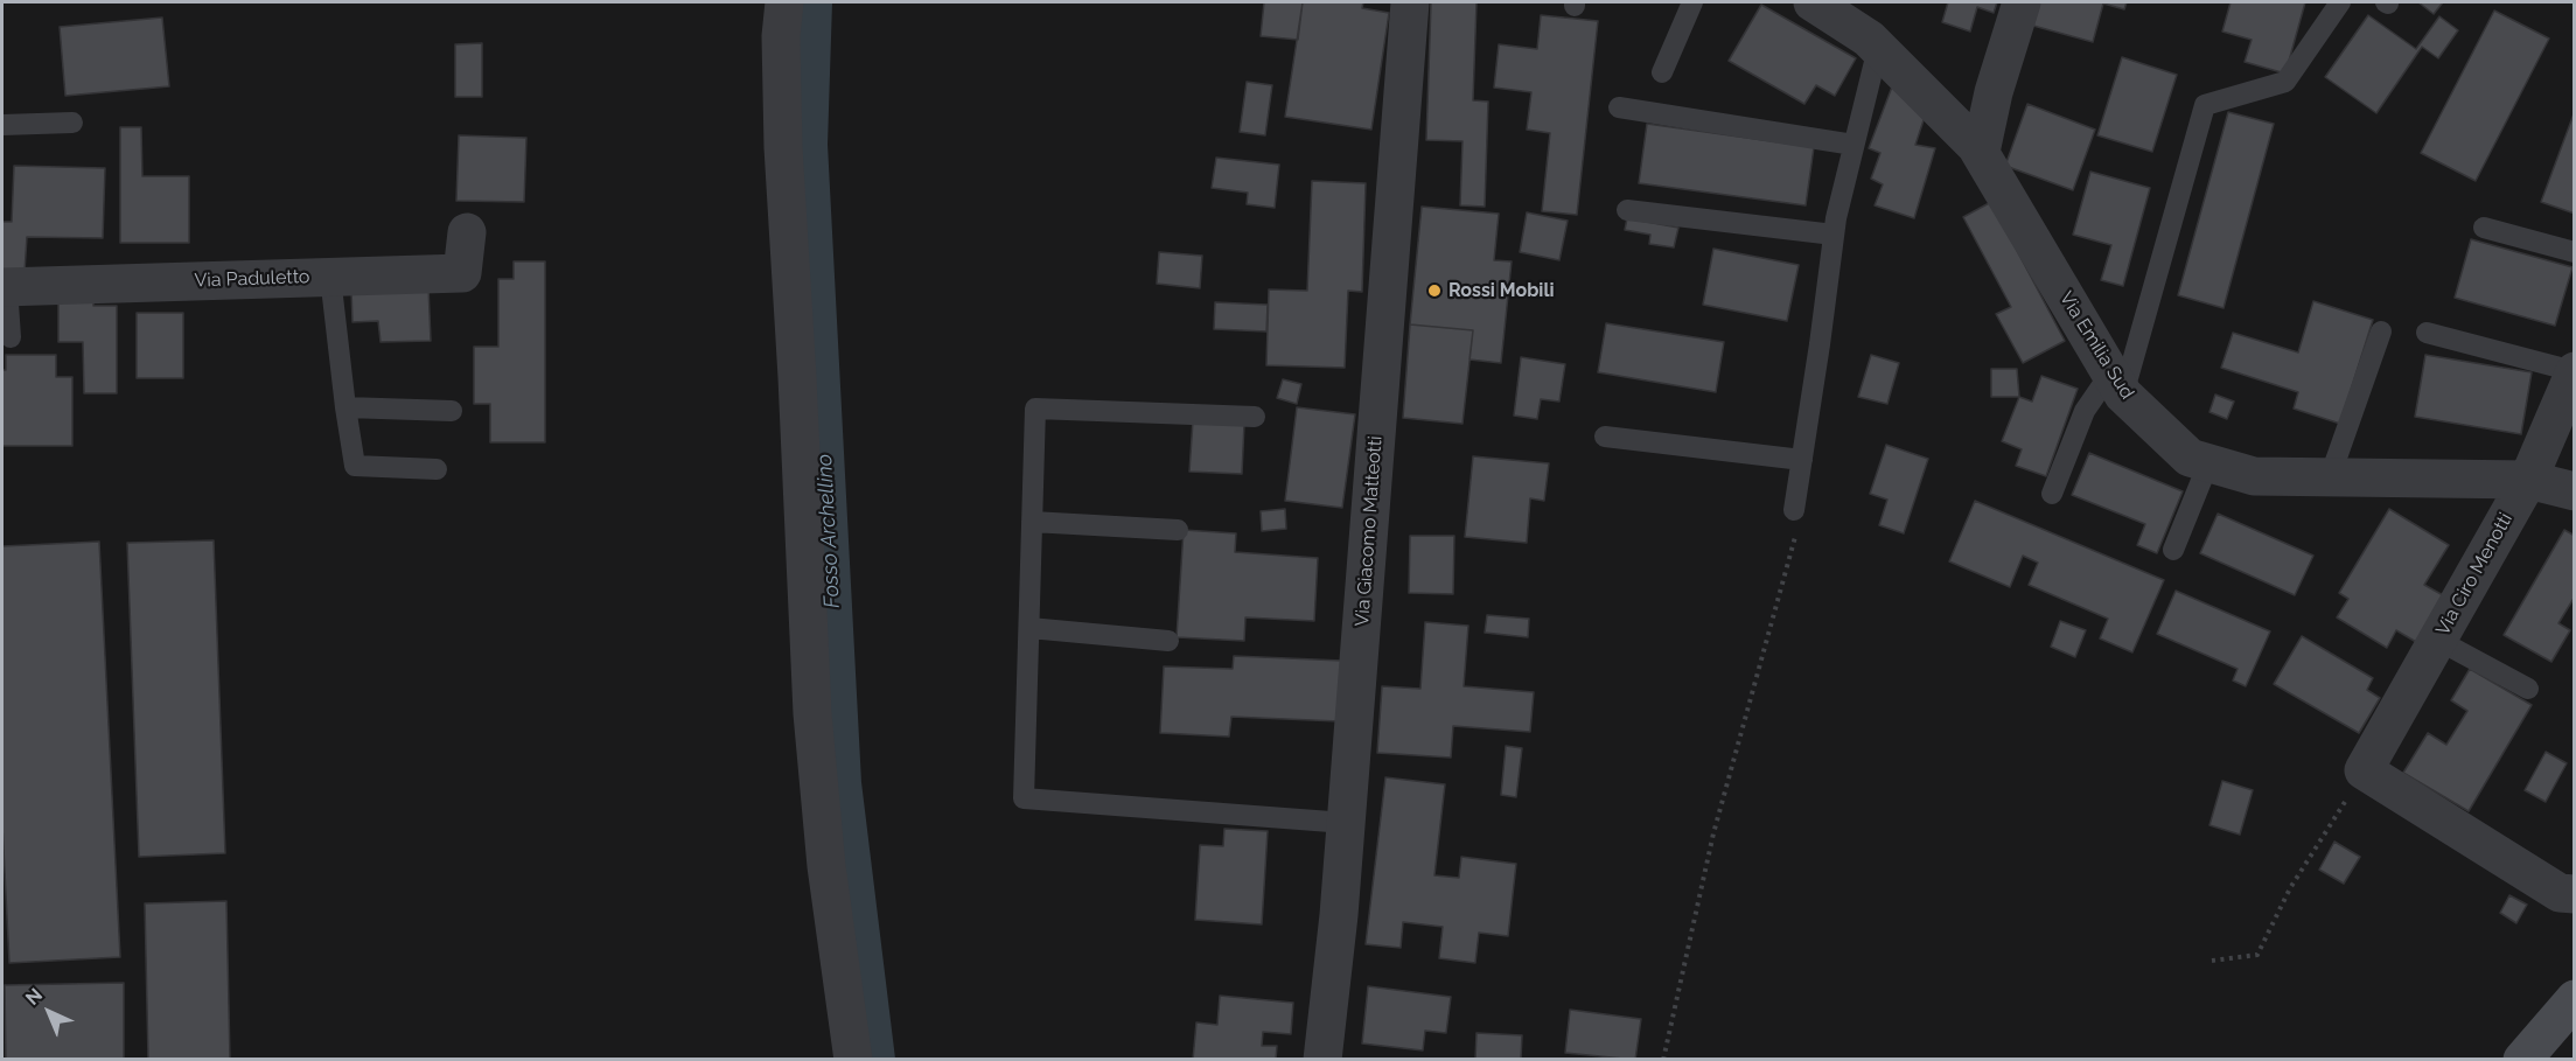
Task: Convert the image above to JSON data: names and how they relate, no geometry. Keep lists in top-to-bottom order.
{
  "streets": {
    "street": [
      "Via Paduletto",
      "Via Emilia Sud",
      "Via Giacomo Matteotti",
      "Via Ciro Menotti"
    ]
  },
  "crossings": [
    ["Via Emilia Sud", "Via Ciro Menotti"]
  ],
  "water": ["Fosso Archellino"],
  "places": ["Rossi Mobili"],
  "north": "top left"
}
